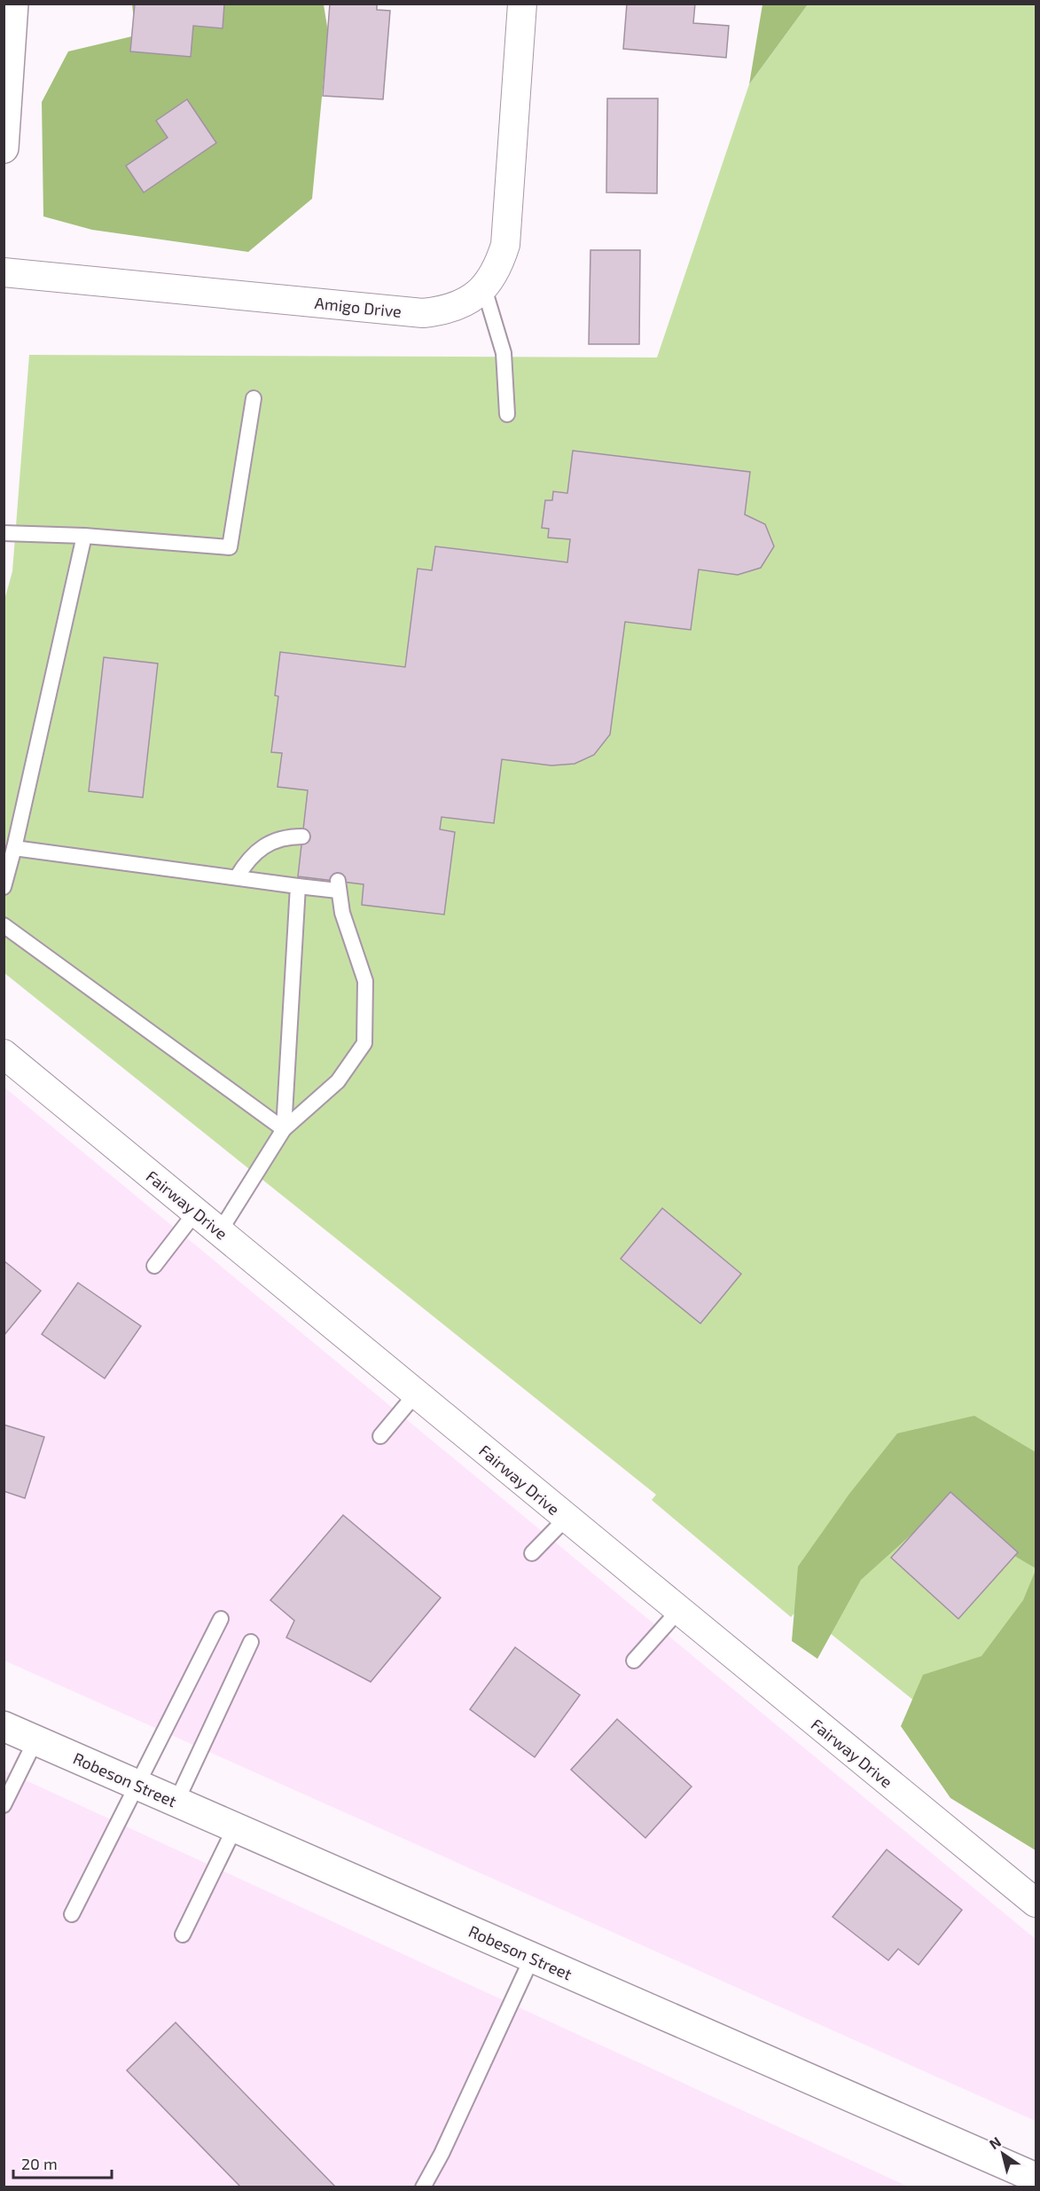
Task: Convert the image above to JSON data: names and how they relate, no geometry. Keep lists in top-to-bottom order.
{
  "streets": {
    "main road": ["Robeson Street"],
    "street": ["Amigo Drive", "Fairway Drive"]
  },
  "scale_bar": "20 m",
  "north": "top left"
}
